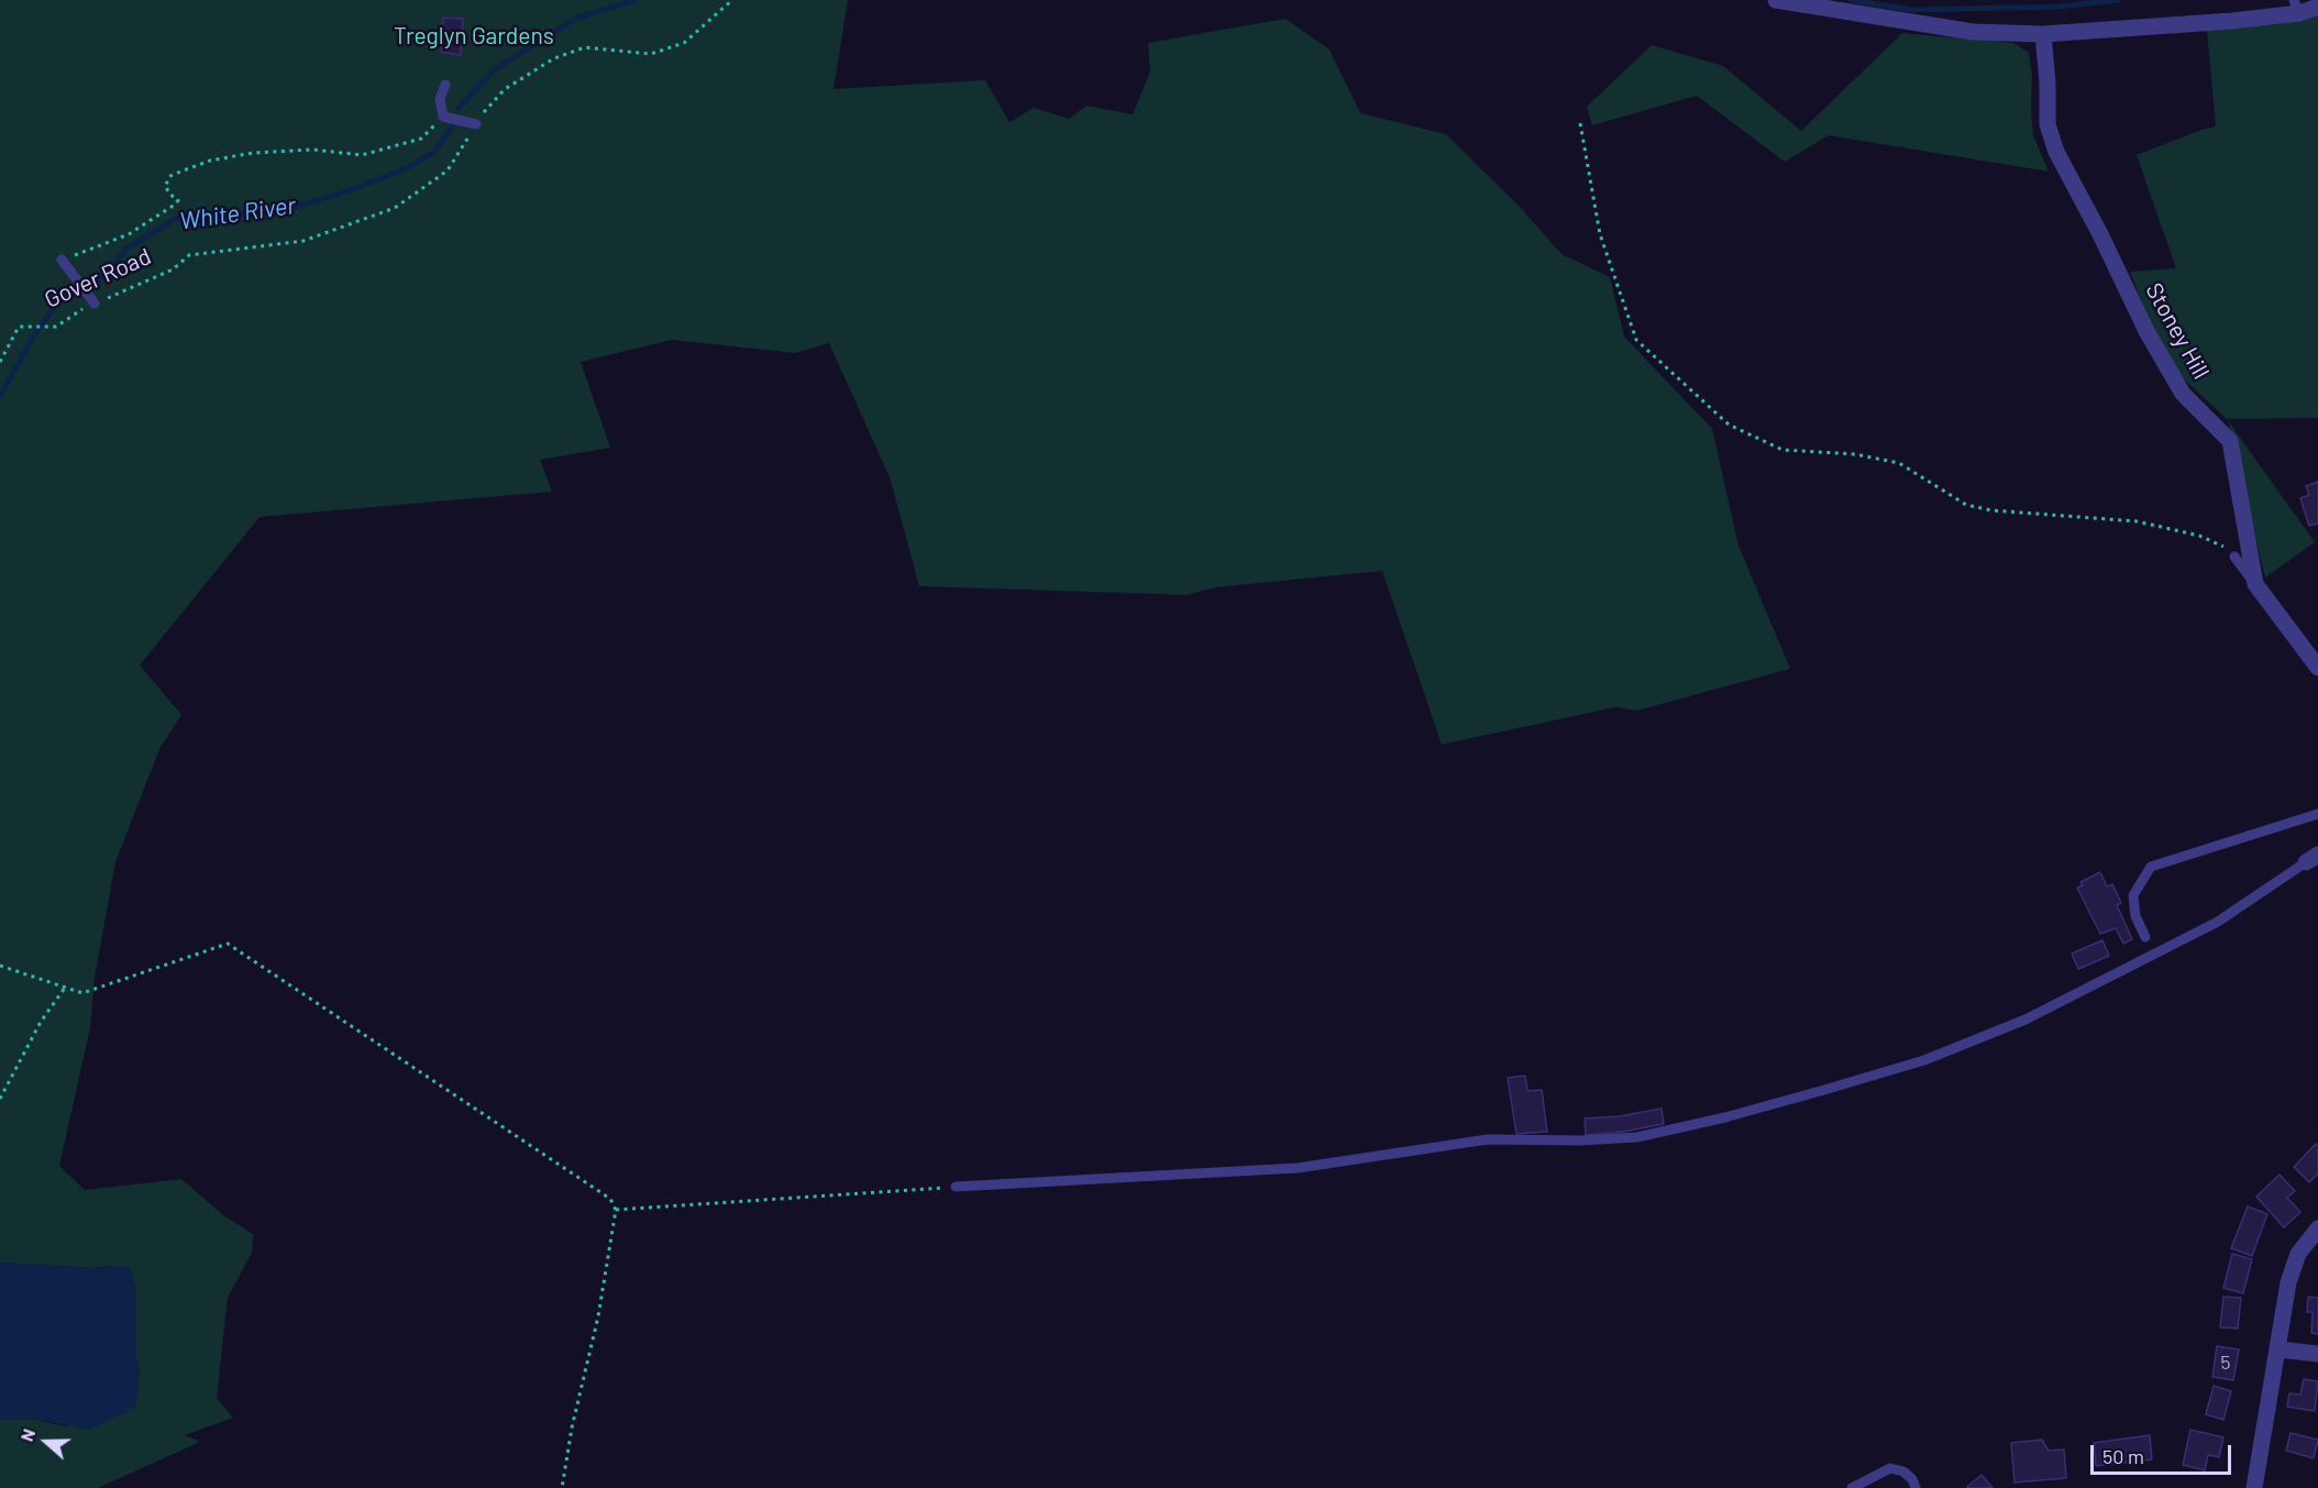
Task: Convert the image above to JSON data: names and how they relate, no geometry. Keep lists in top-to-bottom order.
{
  "streets": {
    "street": ["Stoney Hill"],
    "path": ["Gover Road"]
  },
  "water": ["White River"],
  "parks": ["Treglyn Gardens"],
  "house_numbers": ["5"],
  "scale_bar": "50 m",
  "north": "left"
}
